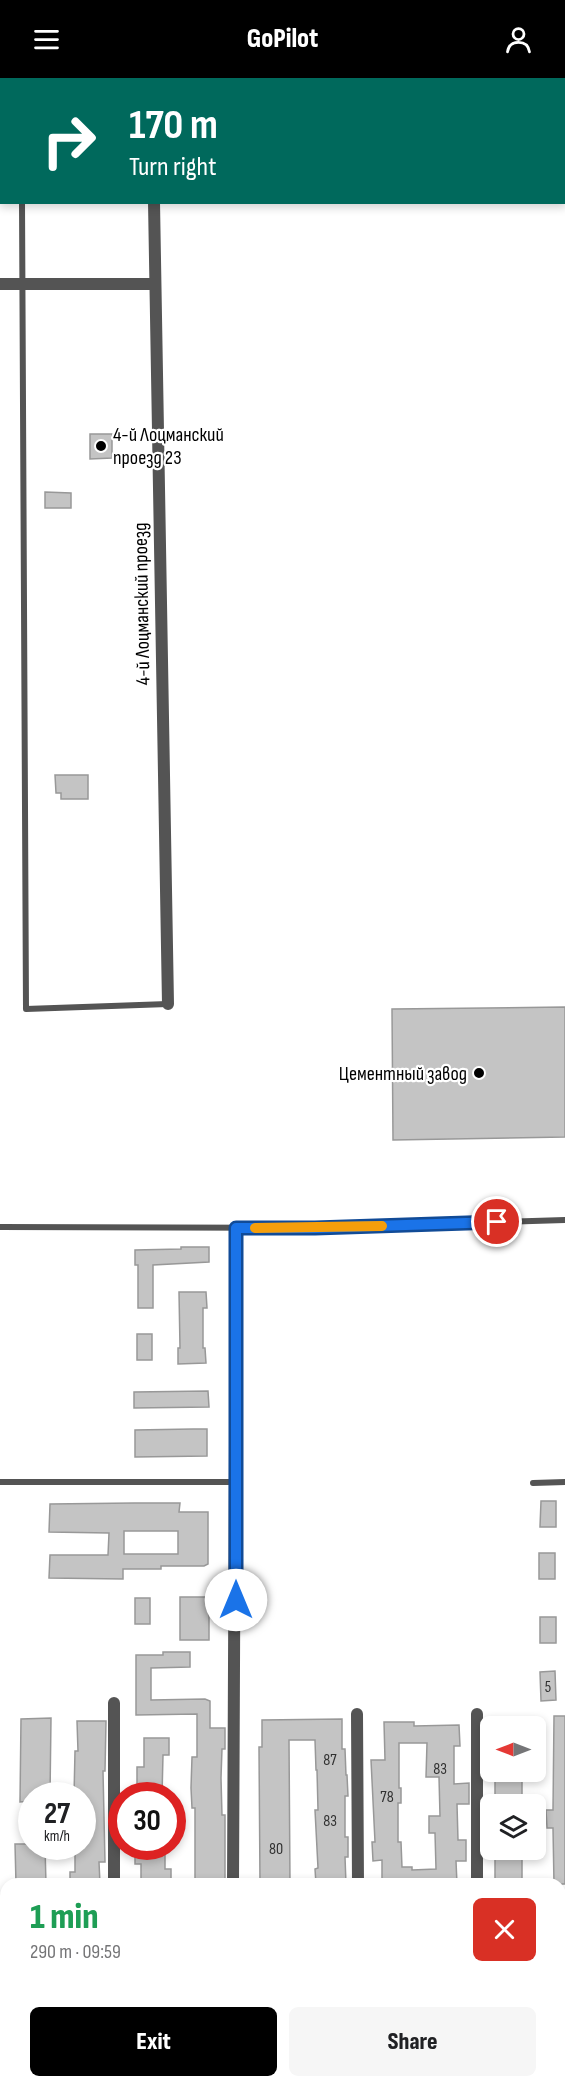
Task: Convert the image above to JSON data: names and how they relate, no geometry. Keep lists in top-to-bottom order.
{
  "streets": {
    "street": ["4-й Лоцманский проезд"]
  },
  "places": ["4-й Лоцманский проезд 23", "Цементный завод"],
  "house_numbers": [
    "5",
    "87",
    "83",
    "78",
    "83",
    "80"
  ],
  "north": "left",
  "page": {
    "header": "GoPilot",
    "turn": ["170 m", "Turn right"],
    "speed": "27 km/h",
    "limit": "30",
    "heading": ["1 min", "290 m · 09:59"],
    "buttons": ["Exit", "Share"]
  }
}
